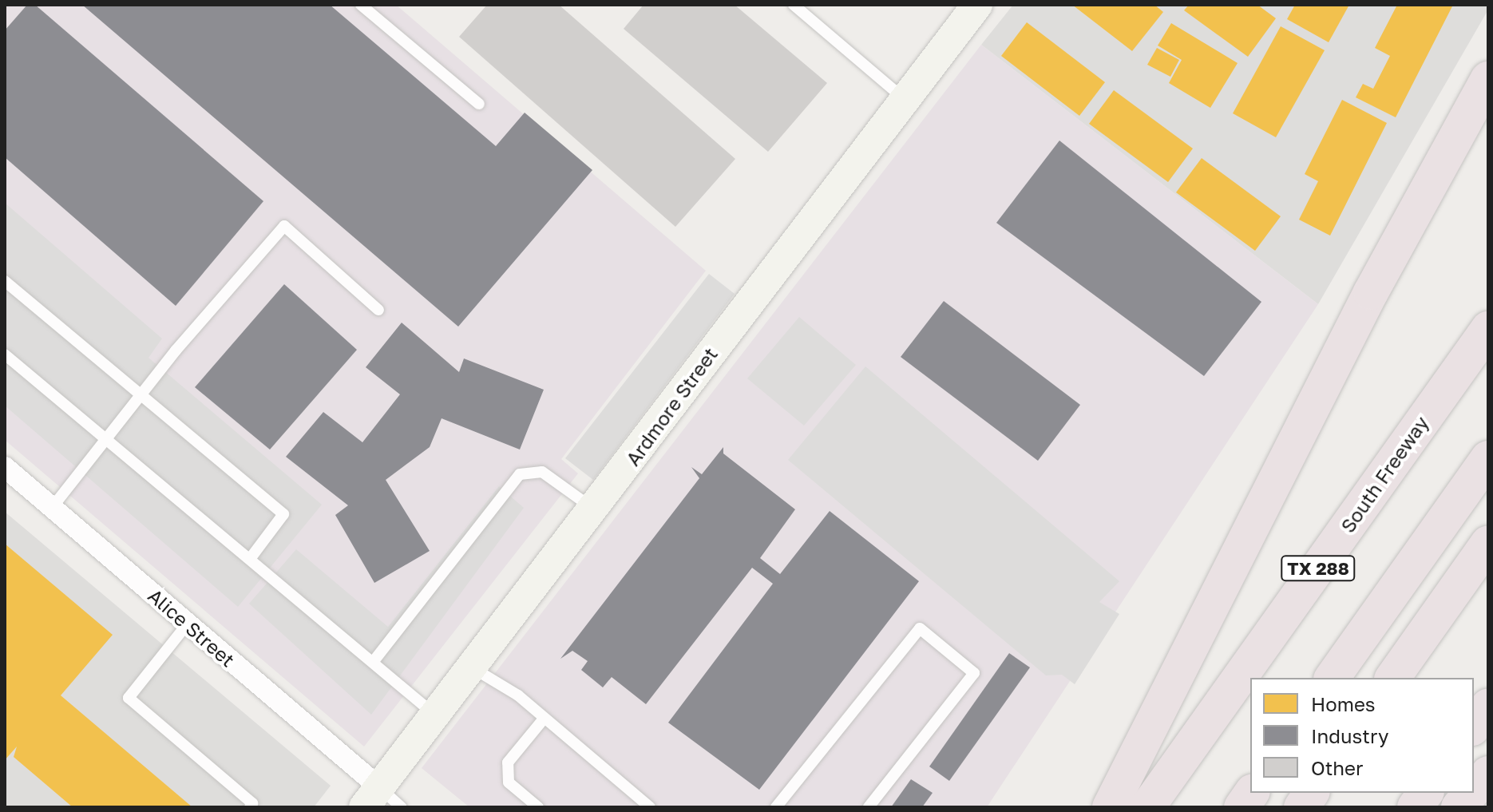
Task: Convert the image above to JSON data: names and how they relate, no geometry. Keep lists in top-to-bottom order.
{
  "streets": {
    "highway": ["South Freeway", "TX 288"],
    "street": ["Ardmore Street", "Alice Street"]
  },
  "crossings": [
    ["Ardmore Street", "Alice Street"]
  ],
  "legend": ["Homes", "Industry", "Other"]
}
